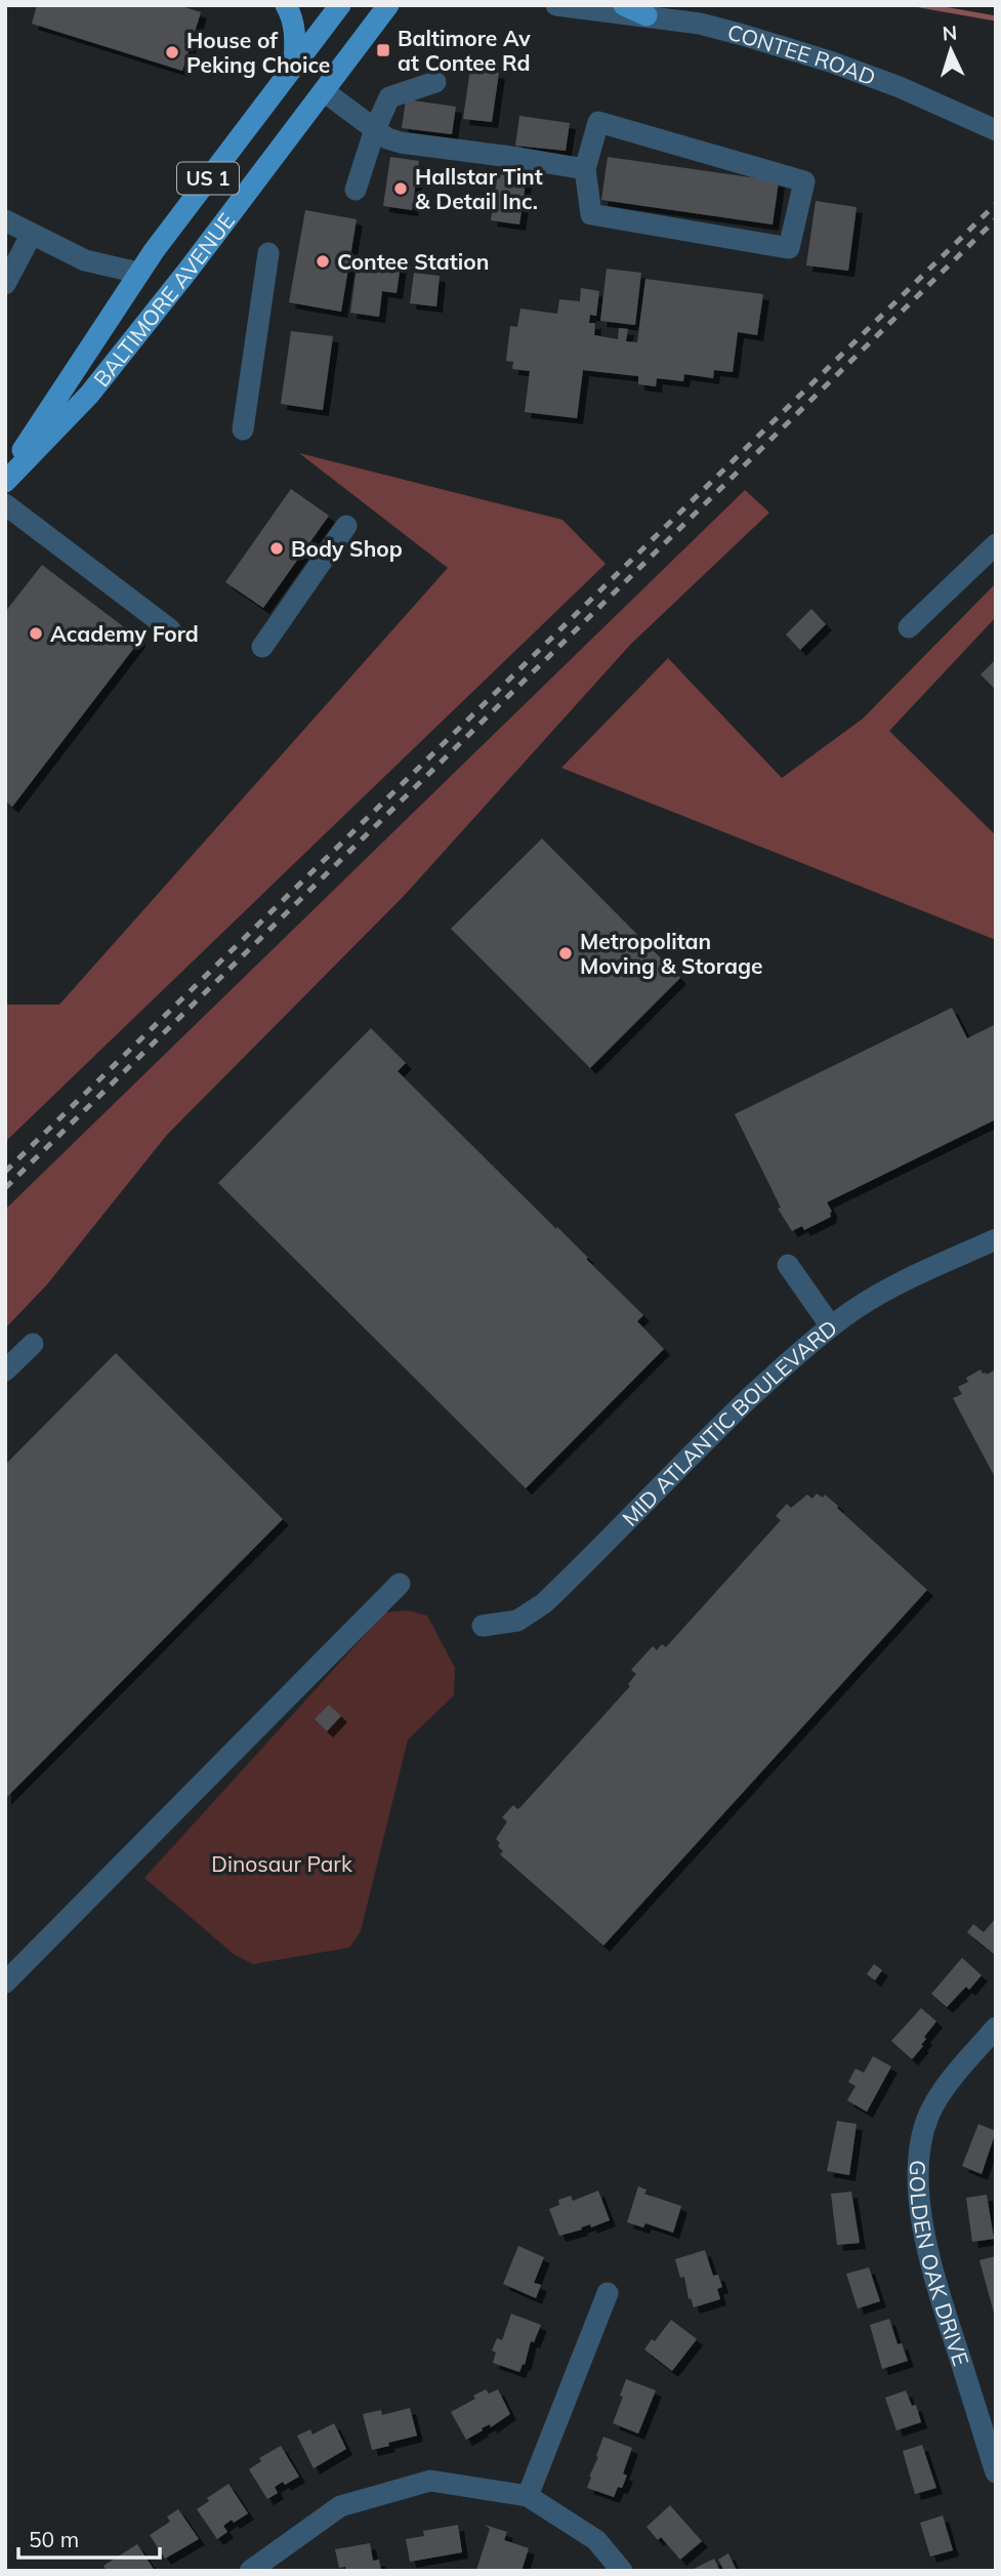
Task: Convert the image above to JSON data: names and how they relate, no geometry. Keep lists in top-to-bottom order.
{
  "streets": {
    "main road": ["US 1", "BALTIMORE AVENUE"],
    "street": ["CONTEE ROAD", "MID ATLANTIC BOULEVARD", "GOLDEN OAK DRIVE"]
  },
  "parks": ["Dinosaur Park"],
  "places": {
    "transit": ["Baltimore Av at Contee Rd"],
    "other": [
      "House of Peking Choice",
      "Hallstar Tint & Detail Inc.",
      "Contee Station",
      "Body Shop",
      "Academy Ford",
      "Metropolitan Moving & Storage"
    ]
  },
  "scale_bar": "50 m",
  "north": "top"
}
